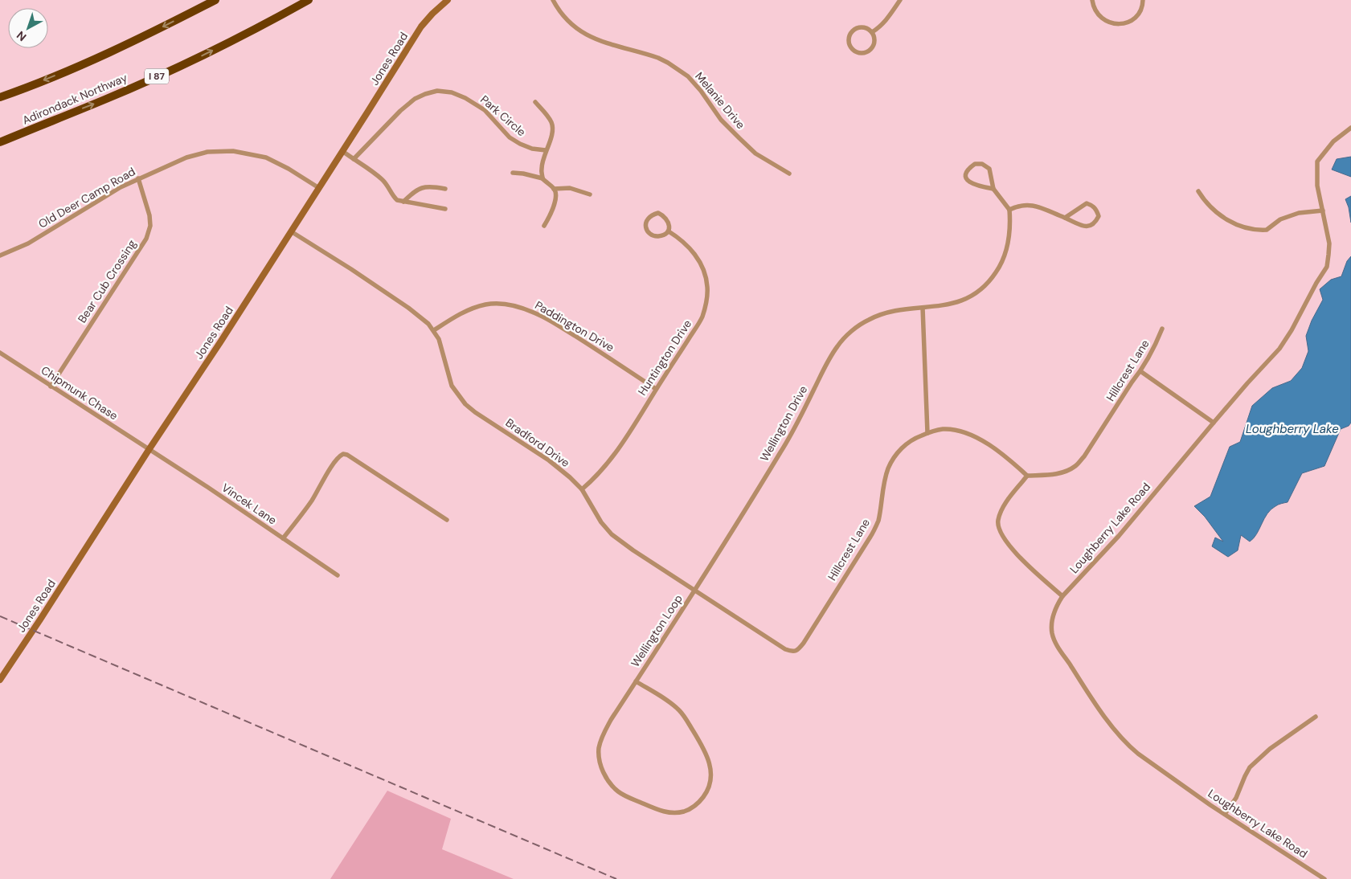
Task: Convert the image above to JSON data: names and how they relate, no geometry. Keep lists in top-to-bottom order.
{
  "streets": {
    "highway": ["I 87", "Adirondack Northway"],
    "street": [
      "Jones Road",
      "Melanie Drive",
      "Park Circle",
      "Old Deer Camp Road",
      "Bear Cub Crossing",
      "Paddington Drive",
      "Huntington Drive",
      "Hillcrest Lane",
      "Chipmunk Chase",
      "Wellington Drive",
      "Bradford Drive",
      "Vincek Lane",
      "Loughberry Lake Road",
      "Wellington Loop"
    ]
  },
  "crossings": [
    ["Jones Road", "Old Deer Camp Road"],
    ["Jones Road", "Chipmunk Chase"],
    ["Jones Road", "Bradford Drive"],
    ["Jones Road", "Vincek Lane"],
    ["Old Deer Camp Road", "Bear Cub Crossing"],
    ["Bear Cub Crossing", "Chipmunk Chase"],
    ["Paddington Drive", "Huntington Drive"],
    ["Paddington Drive", "Bradford Drive"],
    ["Huntington Drive", "Bradford Drive"],
    ["Hillcrest Lane", "Bradford Drive"],
    ["Chipmunk Chase", "Vincek Lane"],
    ["Wellington Drive", "Bradford Drive"],
    ["Wellington Drive", "Wellington Loop"],
    ["Bradford Drive", "Wellington Loop"]
  ],
  "water": ["Loughberry Lake"],
  "north": "bottom left"
}
